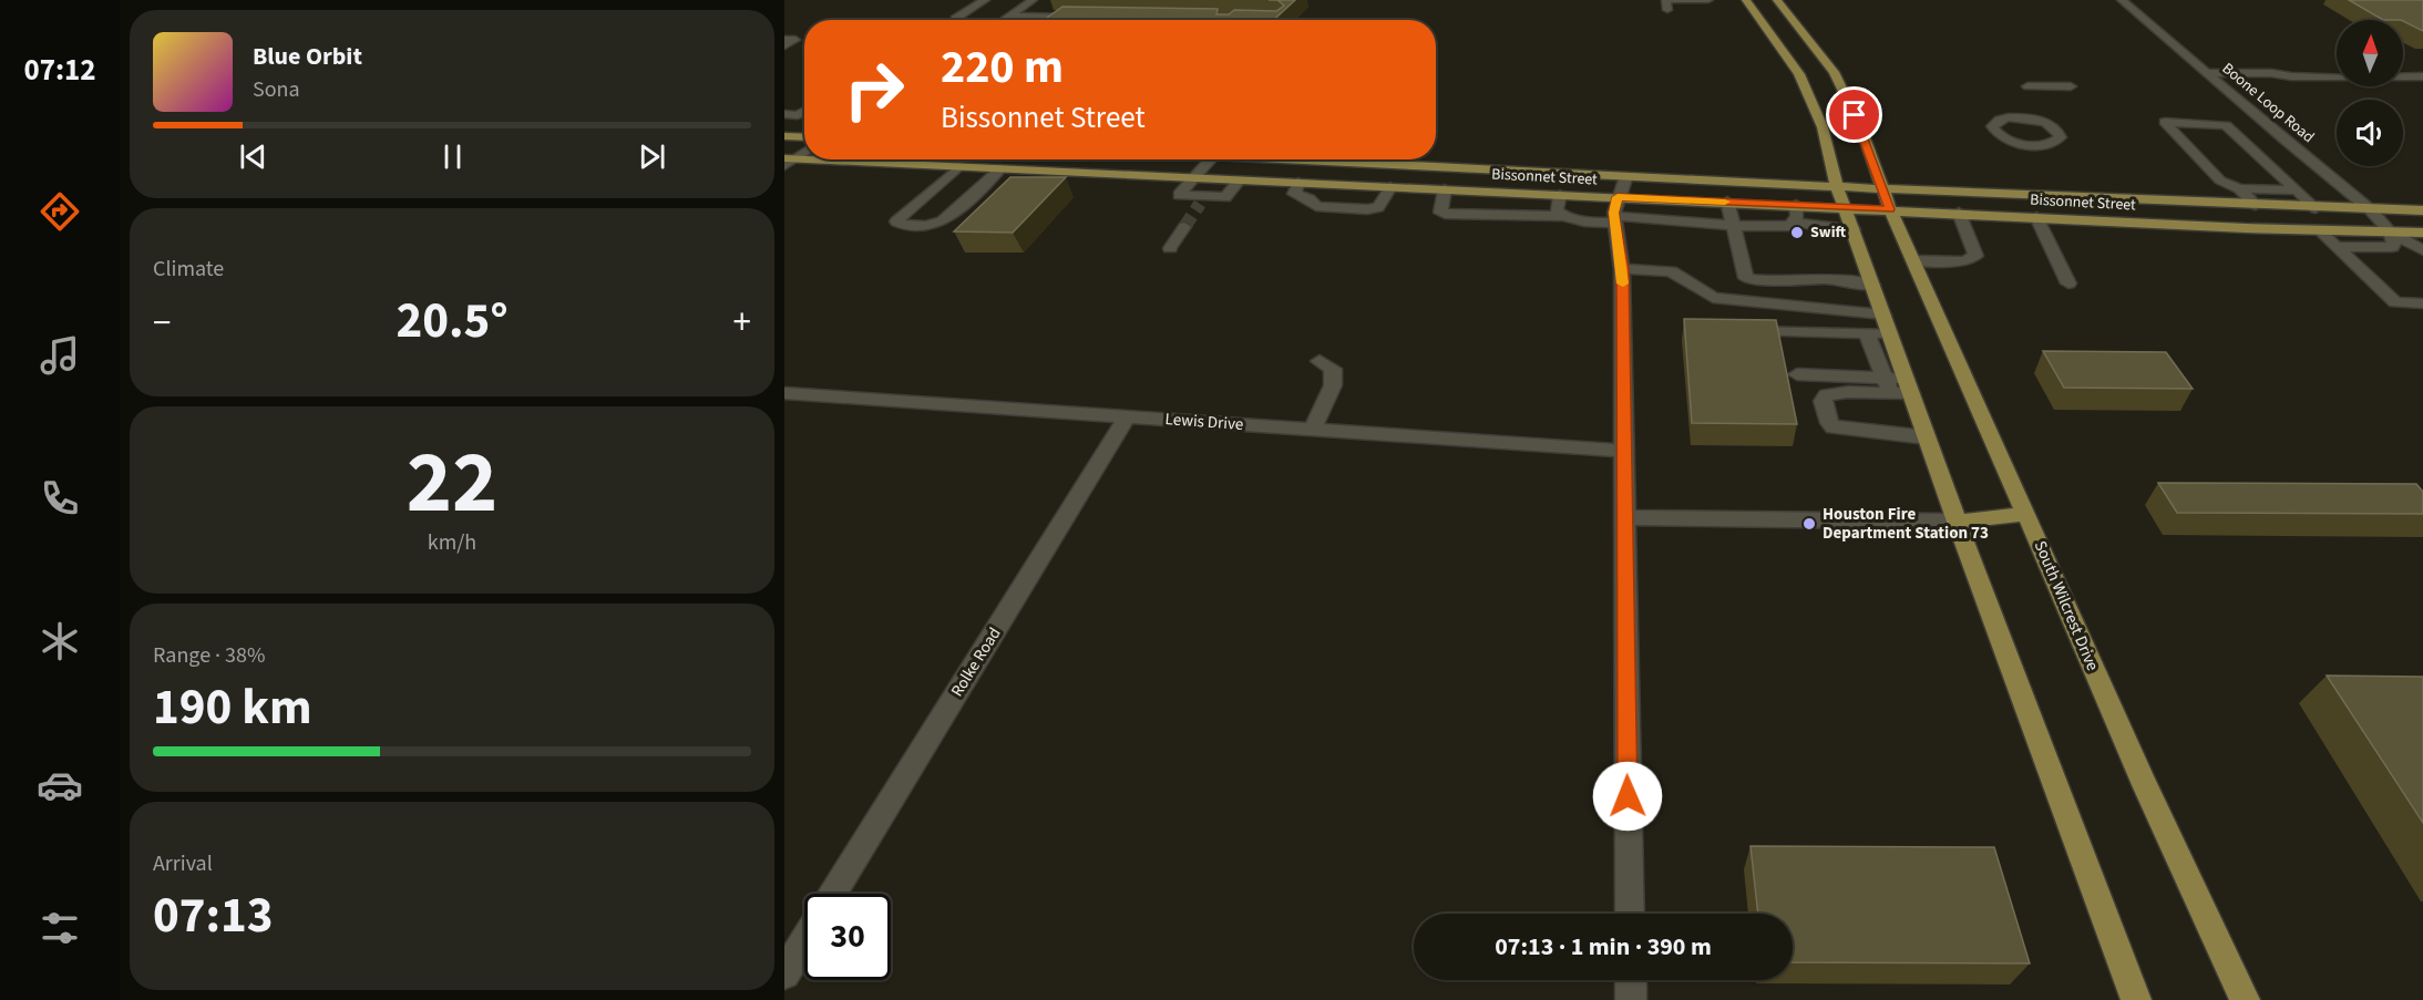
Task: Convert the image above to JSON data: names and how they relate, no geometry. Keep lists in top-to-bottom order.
{
  "streets": {
    "main road": ["Bissonnet Street", "South Wilcrest Drive"],
    "street": ["Boone Loop Road", "Lewis Drive", "Rolke Road"]
  },
  "crossings": [
    ["Boone Loop Road", "Bissonnet Street"],
    ["Bissonnet Street", "South Wilcrest Drive"],
    ["Lewis Drive", "Rolke Road"]
  ],
  "places": ["Swift", "Houston Fire Department Station 73"],
  "north": "top",
  "page": {
    "tabs": "07:12",
    "turn": ["220 m", "Bissonnet Street"],
    "song": ["Blue Orbit", "Sona"],
    "tile": [
      "Climate",
      ["22", "km/h"],
      ["Range · 38%", "190 km"],
      ["Arrival", "07:13"]
    ],
    "heat": ["−", "20.5°", "+"],
    "limit": "30",
    "trip": "07:13 · 1 min · 390 m"
  }
}
